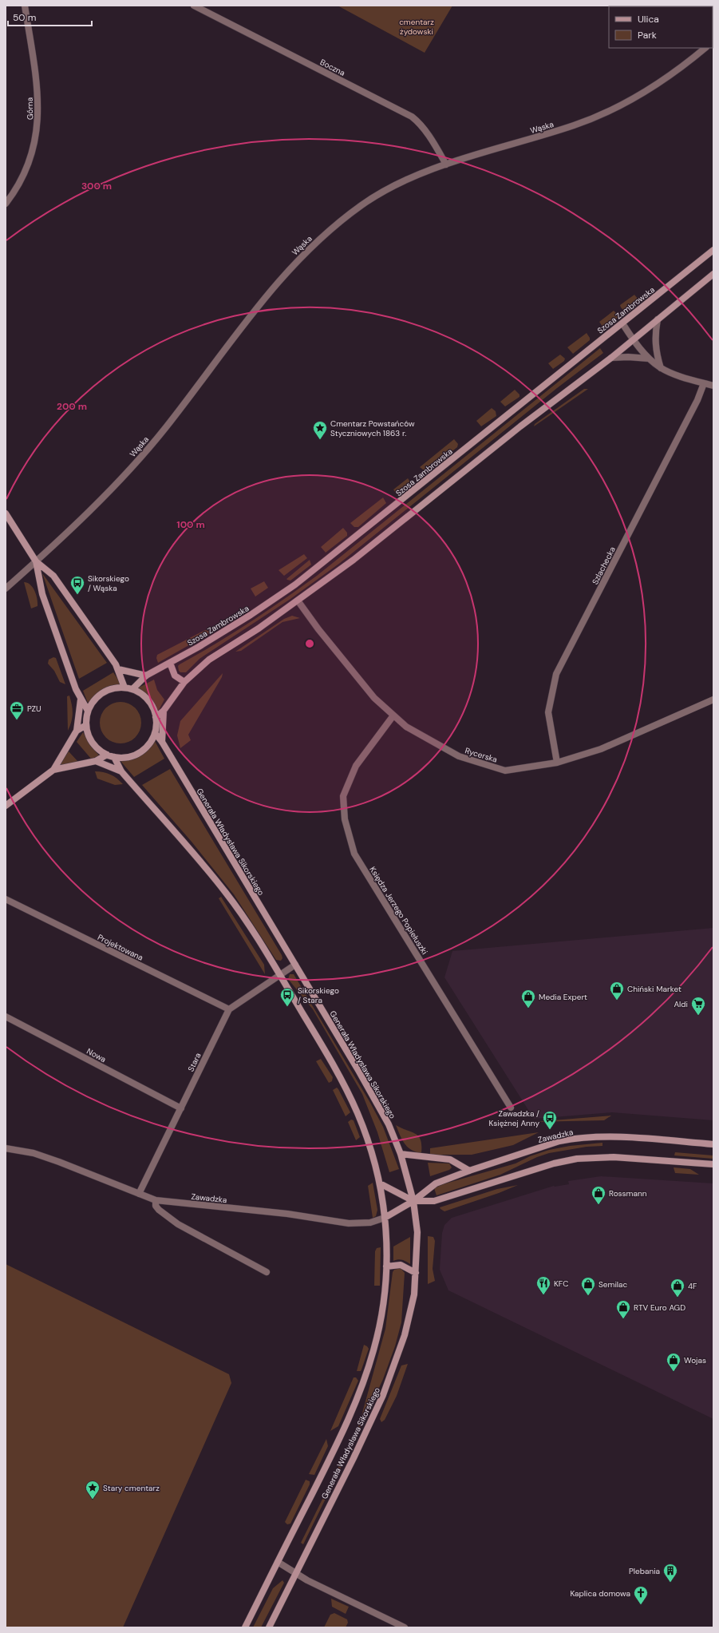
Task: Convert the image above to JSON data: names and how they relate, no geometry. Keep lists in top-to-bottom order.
{
  "streets": {
    "main road": ["Szosa Zambrowska", "Generała Władysława Sikorskiego", "Zawadzka"],
    "street": [
      "Boczna",
      "Górna",
      "Wąska",
      "Szlachecka",
      "Rycerska",
      "Księdza Jerzego Popiełuszki",
      "Projektowana",
      "Nowa",
      "Stara"
    ]
  },
  "crossings": [
    ["Boczna", "Wąska"],
    ["Szosa Zambrowska", "Generała Władysława Sikorskiego"],
    ["Szlachecka", "Rycerska"],
    ["Rycerska", "Księdza Jerzego Popiełuszki"],
    ["Generała Władysława Sikorskiego", "Stara"],
    ["Generała Władysława Sikorskiego", "Zawadzka"],
    ["Projektowana", "Stara"],
    ["Nowa", "Stara"],
    ["Stara", "Zawadzka"]
  ],
  "parks": ["cmentarz żydowski"],
  "places": {
    "place": ["Cmentarz Powstańców Styczniowych 1863 r.", "Stary cmentarz"],
    "bus stop": ["Sikorskiego / Wąska", "Sikorskiego / Stara", "Zawadzka / Księżnej Anny"],
    "office": ["PZU"],
    "shop": [
      "Chiński Market",
      "Media Expert",
      "Rossmann",
      "Semilac",
      "4F",
      "RTV Euro AGD",
      "Wojas"
    ],
    "supermarket": ["Aldi"],
    "restaurant": ["KFC"],
    "building": ["Plebania"],
    "church": ["Kaplica domowa"]
  },
  "legend": ["Ulica", "Park"],
  "scale_bar": "50 m",
  "rings": ["300 m", "200 m", "100 m"]
}
